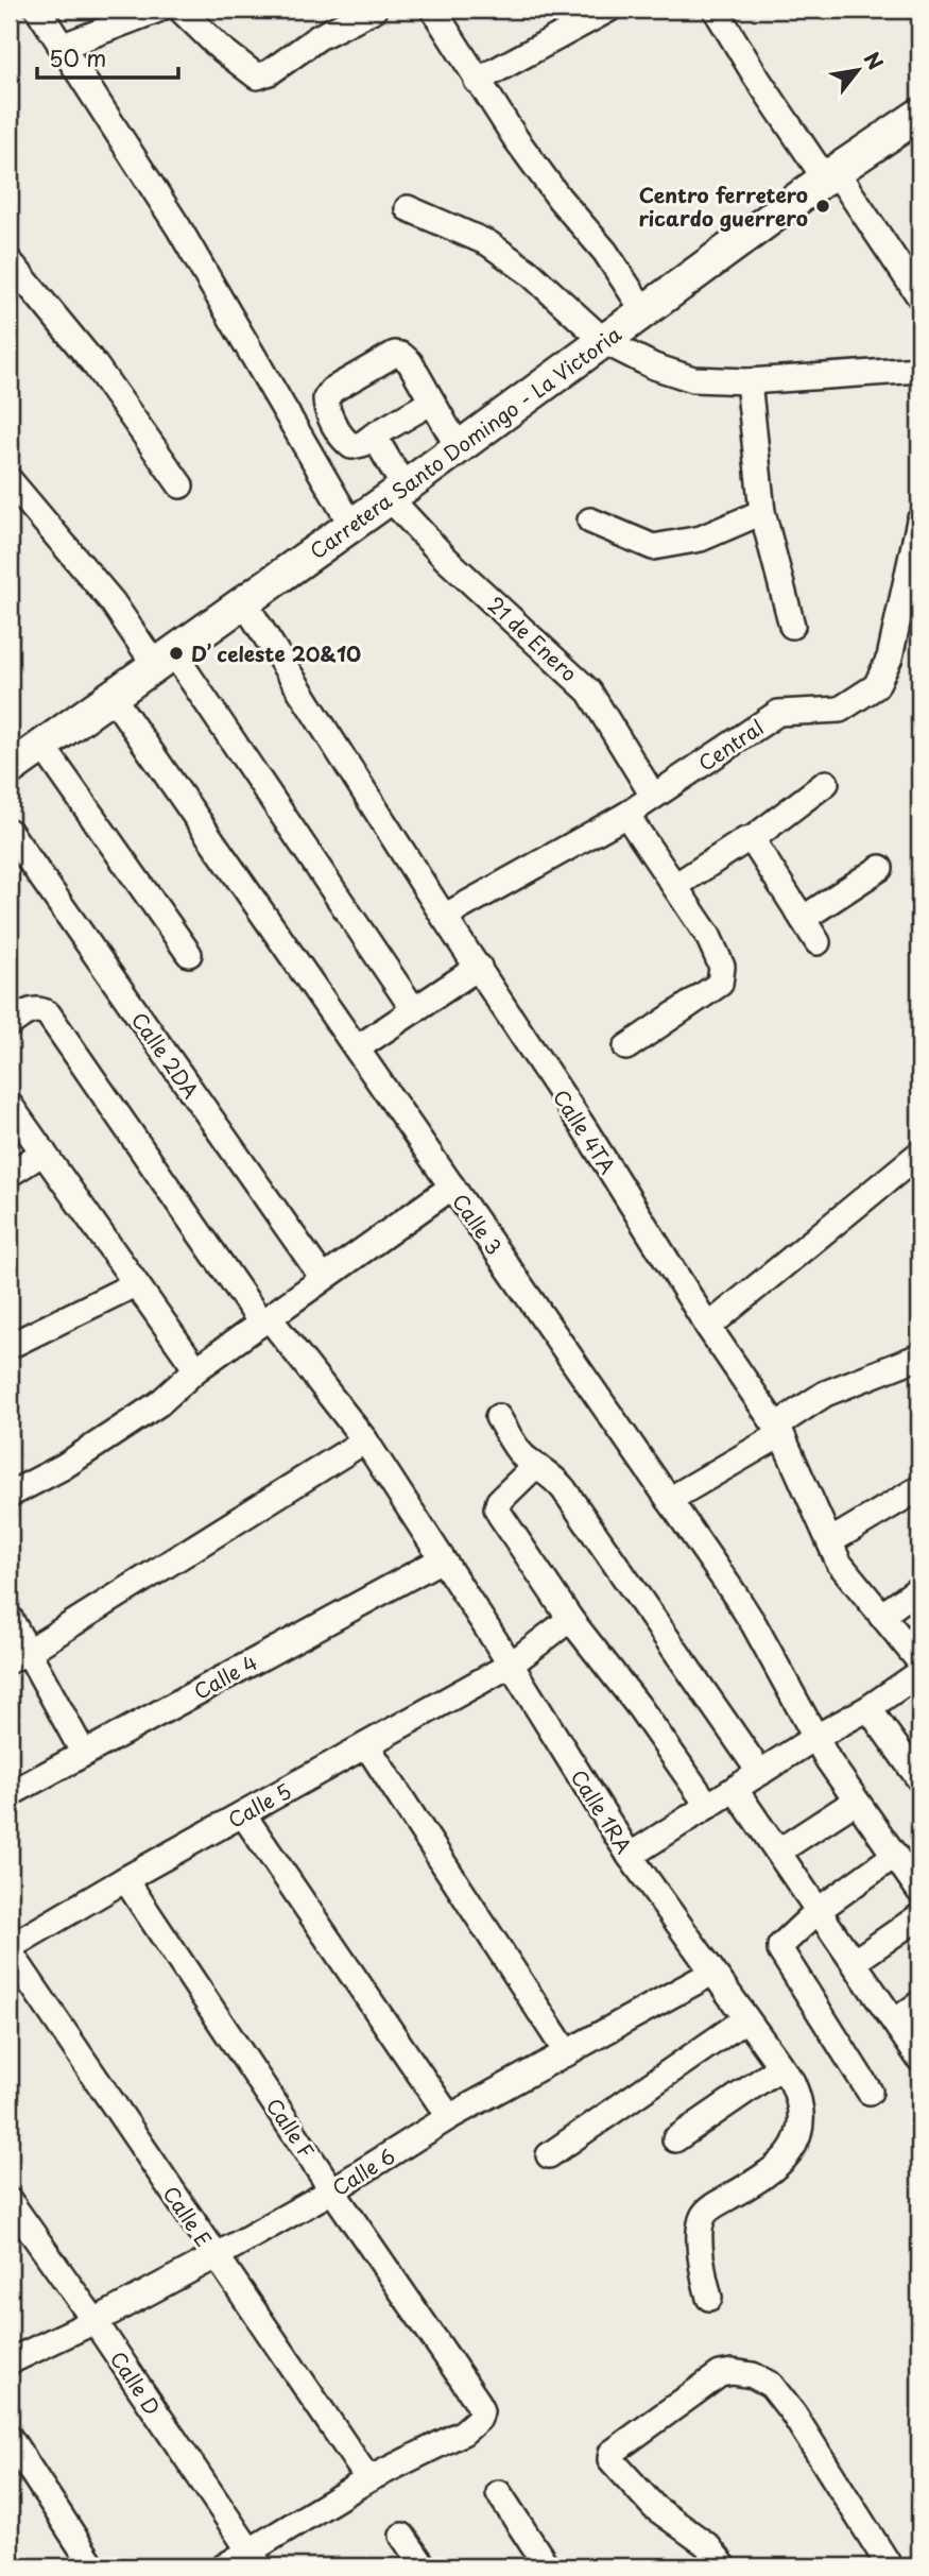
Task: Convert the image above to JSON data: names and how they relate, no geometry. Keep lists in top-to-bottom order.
{
  "streets": {
    "main road": ["Carretera Santo Domingo - La Victoria"],
    "street": [
      "21 de Enero",
      "Central",
      "Calle 2DA",
      "Calle 4TA",
      "Calle 3",
      "Calle 4",
      "Calle 5",
      "Calle 1RA",
      "Calle F",
      "Calle 6",
      "Calle E",
      "Calle D"
    ]
  },
  "crossings": [
    ["Carretera Santo Domingo - La Victoria", "21 de Enero"],
    ["Carretera Santo Domingo - La Victoria", "Calle 4TA"],
    ["Carretera Santo Domingo - La Victoria", "Calle 3"],
    ["21 de Enero", "Central"],
    ["Central", "Calle 4TA"],
    ["Calle 4", "Calle 1RA"],
    ["Calle 5", "Calle 1RA"],
    ["Calle 5", "Calle F"],
    ["Calle 5", "Calle E"],
    ["Calle 1RA", "Calle 6"],
    ["Calle F", "Calle 6"],
    ["Calle F", "Calle E"],
    ["Calle 6", "Calle E"],
    ["Calle 6", "Calle D"]
  ],
  "places": ["Centro ferretero ricardo guerrero", "D’ celeste 20&10"],
  "scale_bar": "50 m",
  "north": "top right"
}
